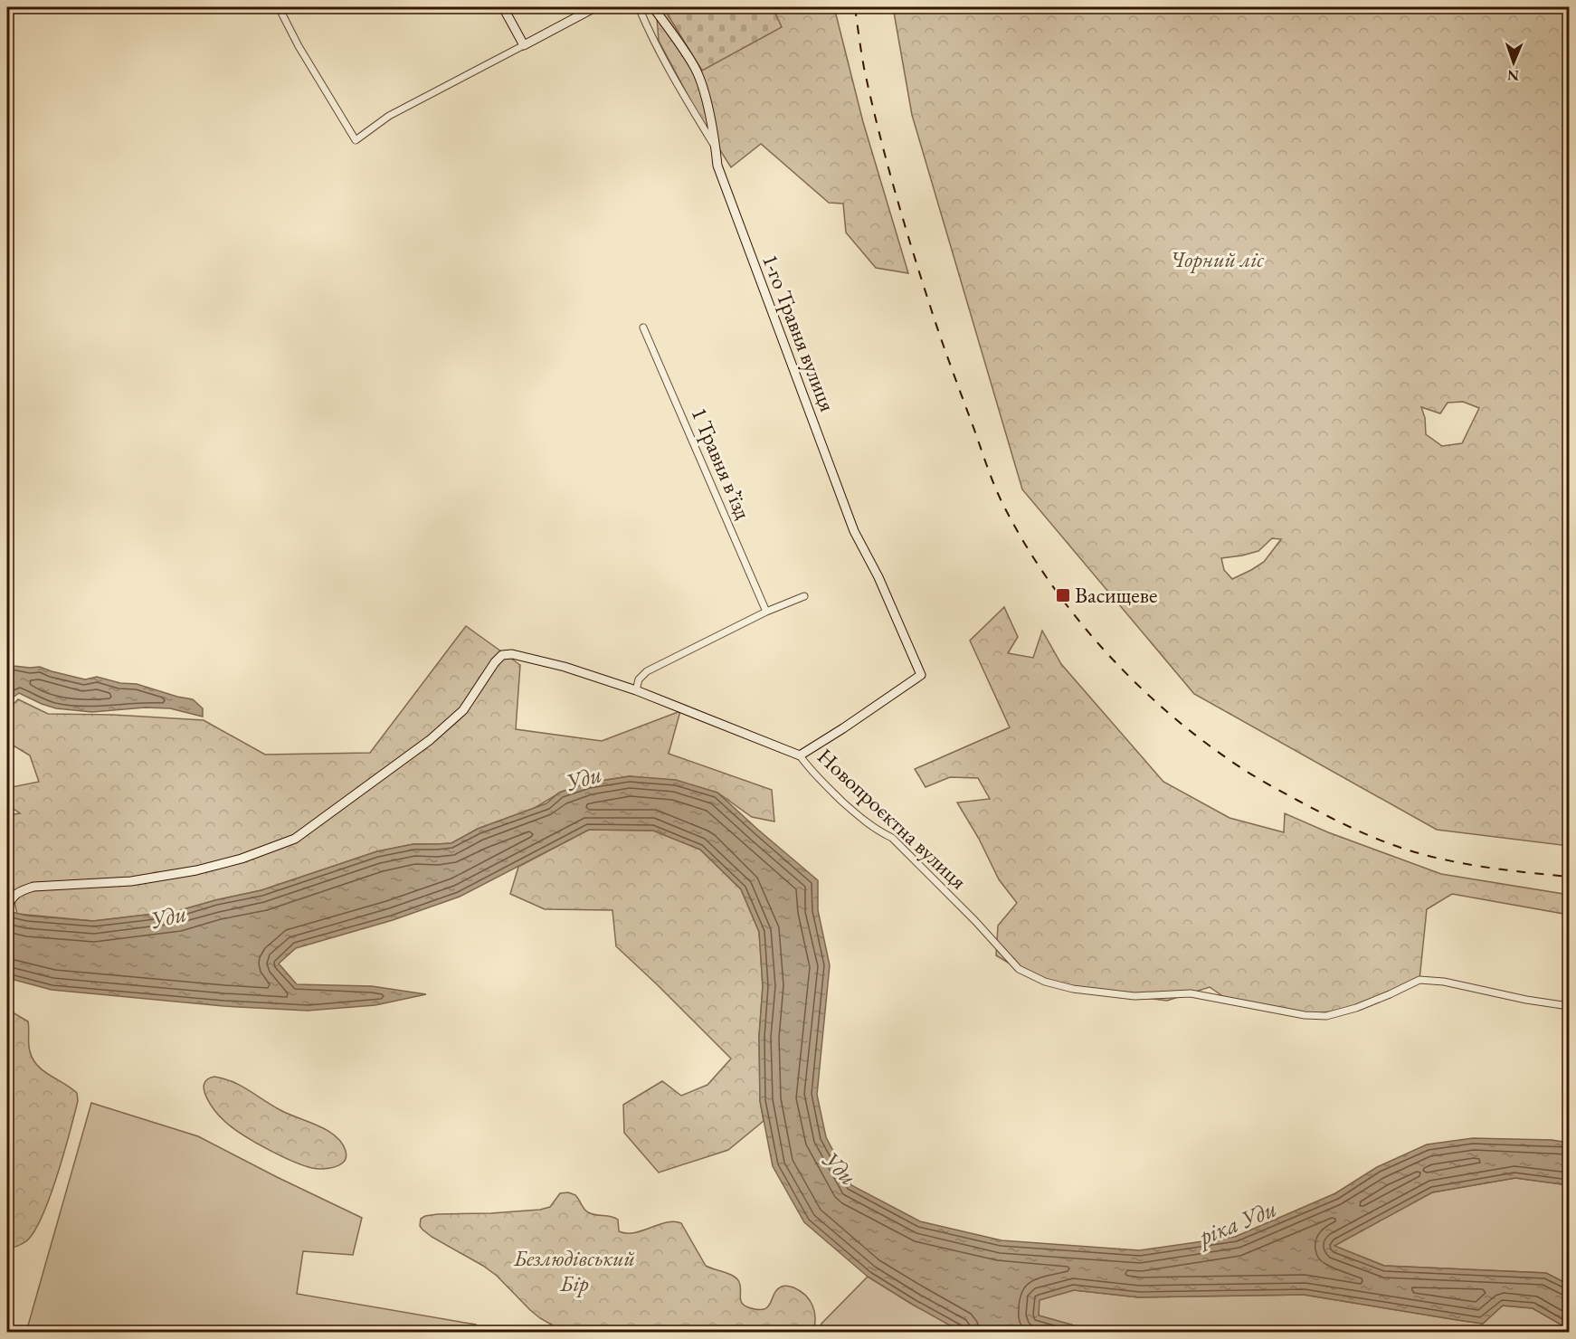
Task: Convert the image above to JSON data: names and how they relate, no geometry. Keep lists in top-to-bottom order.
{
  "streets": {
    "street": ["1-го Травня вулиця", "1 Травня в’їзд", "Новопроєктна вулиця"]
  },
  "crossings": [
    ["1-го Травня вулиця", "Новопроєктна вулиця"]
  ],
  "water": ["Уди", "ріка Уди"],
  "parks": ["Чорний ліс", "Безлюдівський Бір"],
  "places": {
    "transit": ["Васищеве"]
  },
  "north": "bottom"
}
